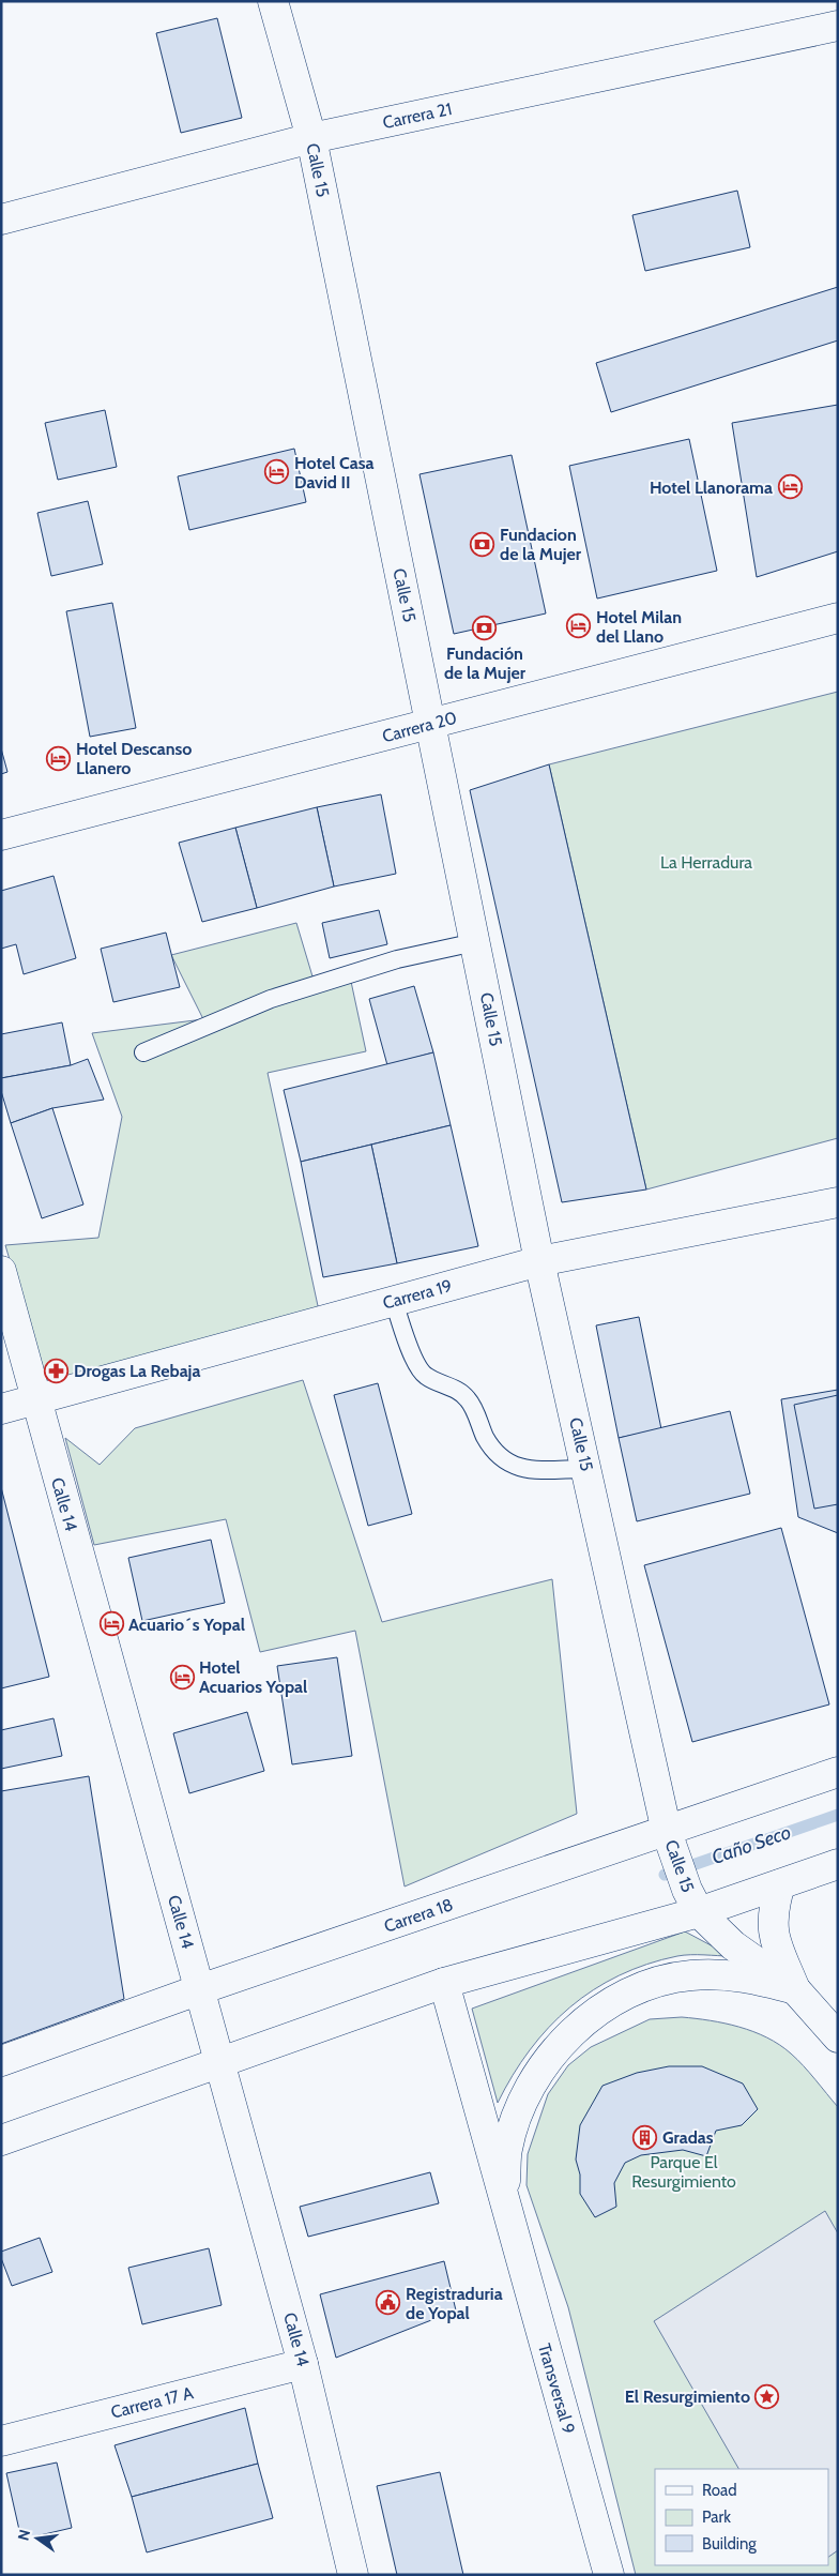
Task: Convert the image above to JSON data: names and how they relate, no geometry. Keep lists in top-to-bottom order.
{
  "streets": {
    "street": [
      "Carrera 21",
      "Calle 15",
      "Carrera 20",
      "Carrera 19",
      "Calle 14",
      "Carrera 18",
      "Transversal 9",
      "Carrera 17 A"
    ]
  },
  "crossings": [
    ["Carrera 21", "Calle 15"],
    ["Calle 15", "Carrera 20"],
    ["Calle 15", "Carrera 19"],
    ["Calle 15", "Carrera 18"],
    ["Carrera 19", "Calle 14"],
    ["Calle 14", "Carrera 18"],
    ["Calle 14", "Carrera 17 A"]
  ],
  "water": ["Caño Seco"],
  "parks": ["La Herradura", "Parque El Resurgimiento"],
  "places": {
    "hotel": [
      "Hotel Casa David II",
      "Hotel Llanorama",
      "Hotel Milan del Llano",
      "Hotel Descanso Llanero",
      "Acuario´s Yopal",
      "Hotel Acuarios Yopal"
    ],
    "bank": ["Fundacion de la Mujer", "Fundación de la Mujer"],
    "pharmacy": ["Drogas La Rebaja"],
    "building": ["Gradas"],
    "public building": ["Registraduria de Yopal"],
    "place": ["El Resurgimiento"]
  },
  "legend": ["Road", "Park", "Building"],
  "north": "left"
}
